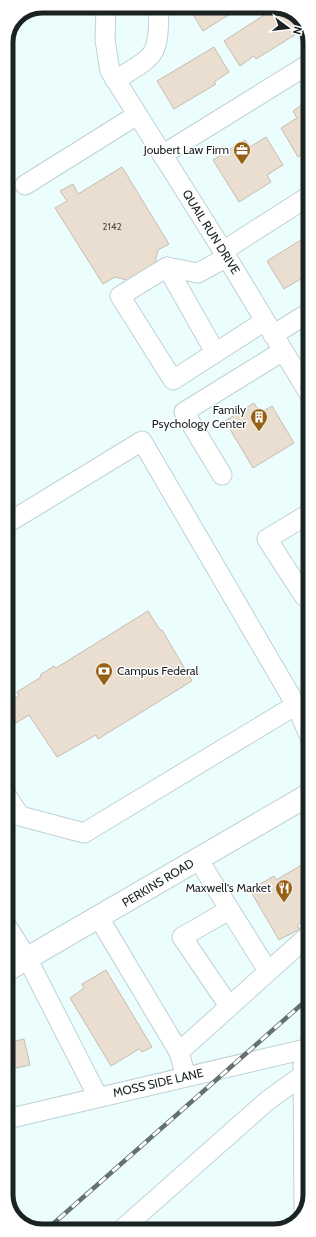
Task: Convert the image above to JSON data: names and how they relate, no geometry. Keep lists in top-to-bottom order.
{
  "streets": {
    "main road": ["PERKINS ROAD"],
    "street": ["QUAIL RUN DRIVE", "MOSS SIDE LANE"]
  },
  "places": {
    "office": ["Joubert Law Firm"],
    "building": ["Family Psychology Center"],
    "bank": ["Campus Federal"],
    "restaurant": ["Maxwell's Market"]
  },
  "house_numbers": ["2142"],
  "north": "right"
}
